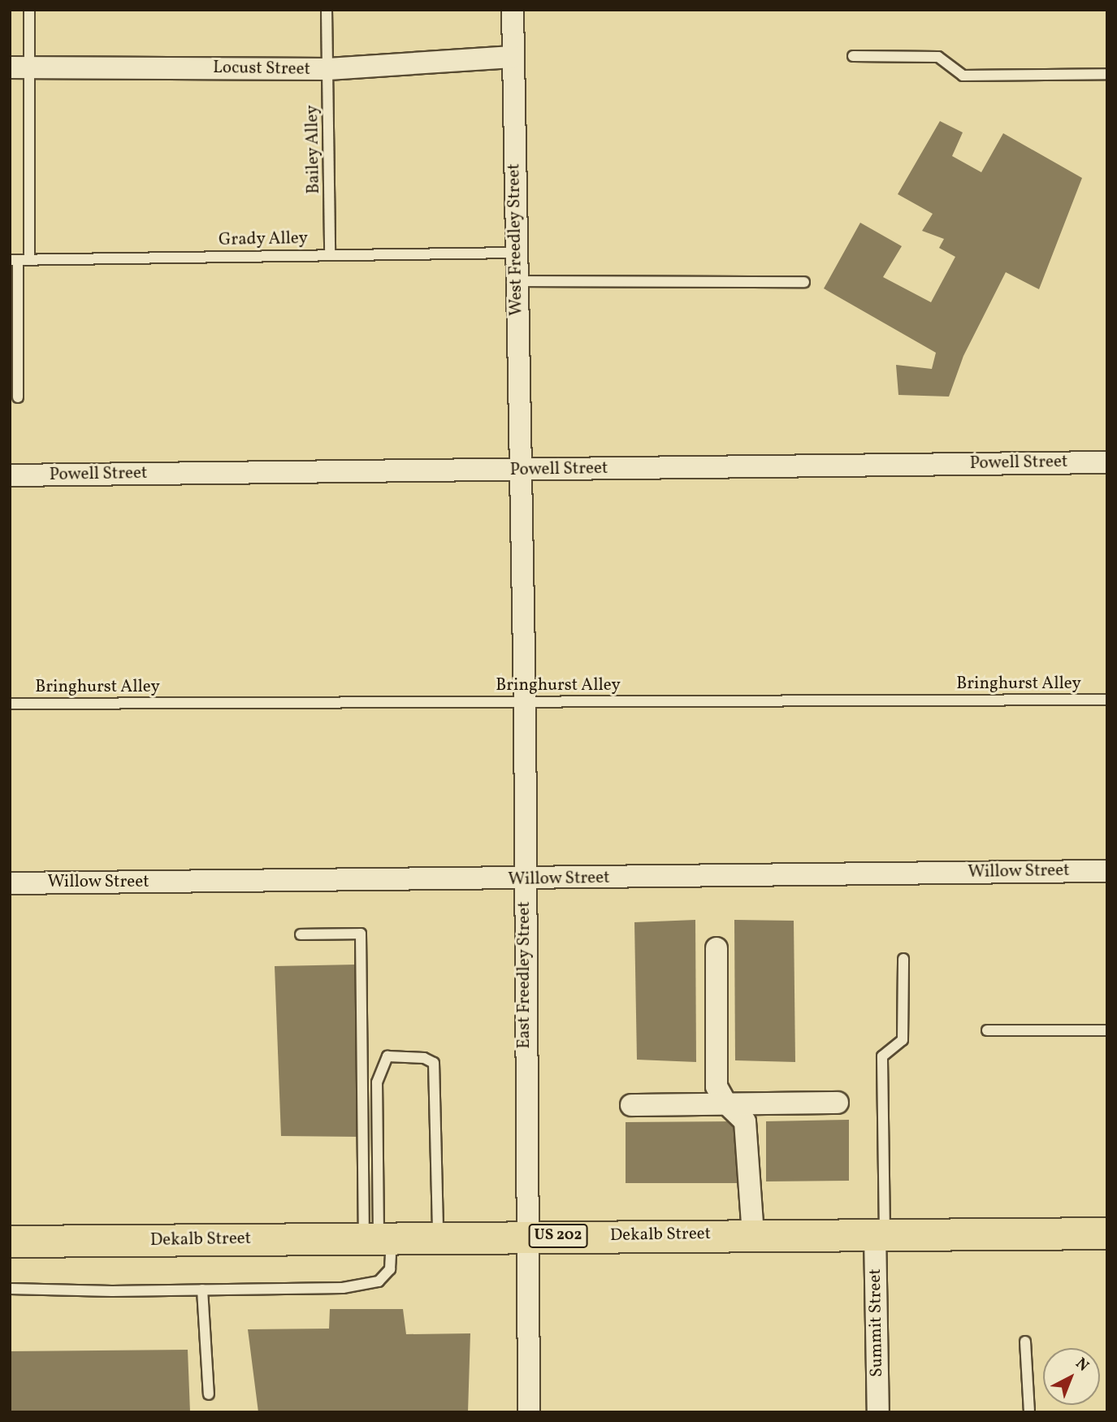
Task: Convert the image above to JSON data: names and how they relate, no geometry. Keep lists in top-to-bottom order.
{
  "streets": {
    "highway": ["Dekalb Street", "US 202"],
    "street": [
      "Locust Street",
      "West Freedley Street",
      "Powell Street",
      "Willow Street",
      "East Freedley Street",
      "Summit Street"
    ],
    "lane": ["Bailey Alley", "Grady Alley", "Bringhurst Alley"]
  },
  "crossings": [
    ["Locust Street", "Bailey Alley"],
    ["Locust Street", "West Freedley Street"],
    ["Bailey Alley", "Grady Alley"],
    ["Grady Alley", "West Freedley Street"],
    ["West Freedley Street", "Powell Street"],
    ["West Freedley Street", "East Freedley Street"],
    ["Powell Street", "East Freedley Street"],
    ["Bringhurst Alley", "East Freedley Street"],
    ["Willow Street", "East Freedley Street"],
    ["East Freedley Street", "Dekalb Street"],
    ["Dekalb Street", "Summit Street"]
  ],
  "north": "top right"
}
